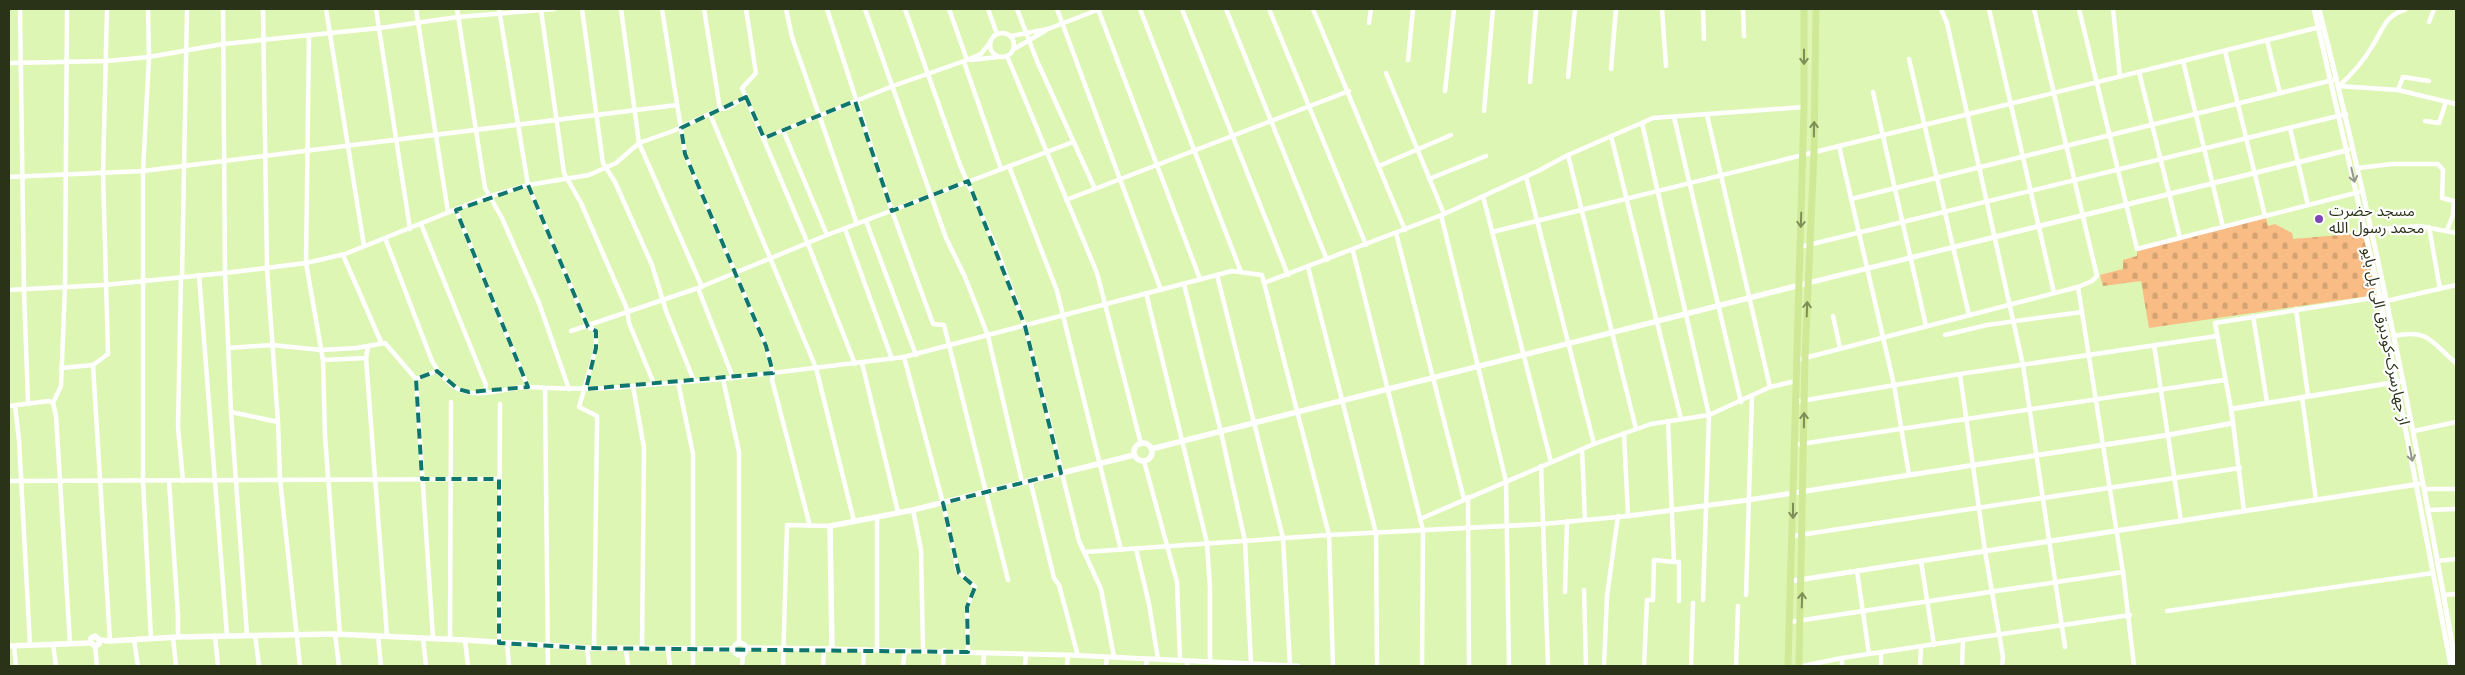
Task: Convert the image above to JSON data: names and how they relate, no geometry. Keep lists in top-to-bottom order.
{
  "streets": {
    "street": ["از جهارسرک-کودبرق الی پل بایو"]
  },
  "places": ["مسجد حضرت محمد رسول الله"]
}
